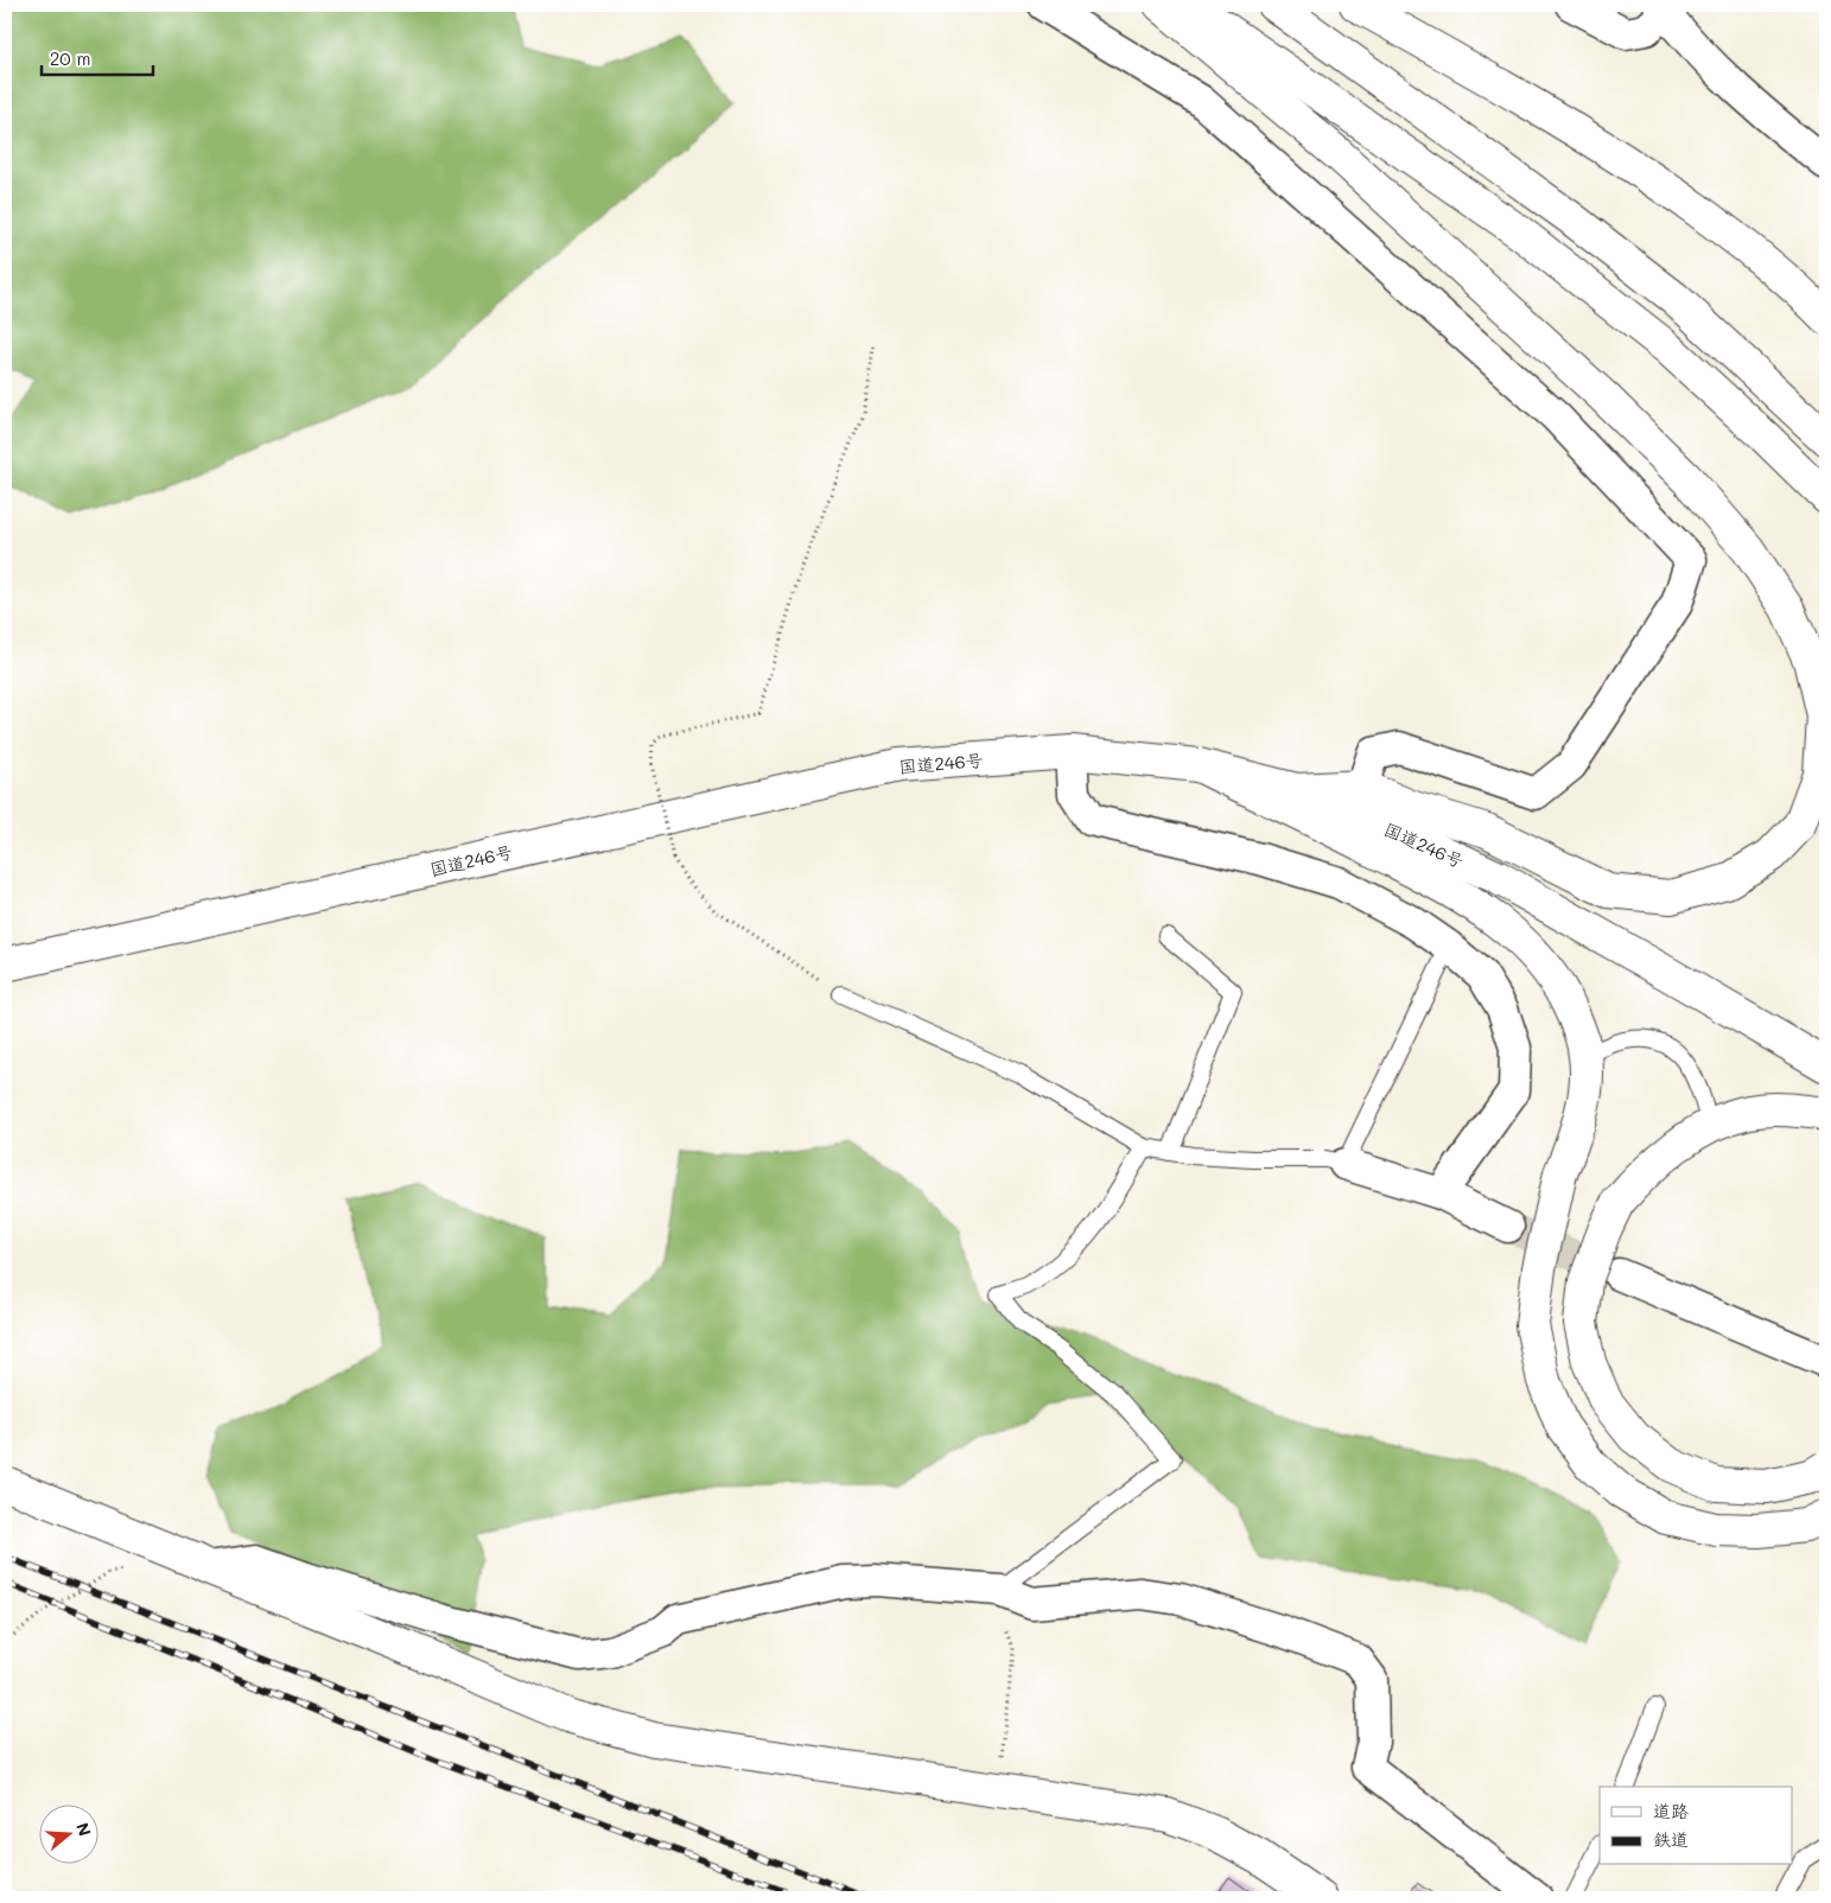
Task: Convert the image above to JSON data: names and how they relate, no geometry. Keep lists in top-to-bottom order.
{
  "streets": {
    "main road": ["国道246号"]
  },
  "legend": ["道路", "鉄道"],
  "scale_bar": "20 m",
  "north": "right"
}
